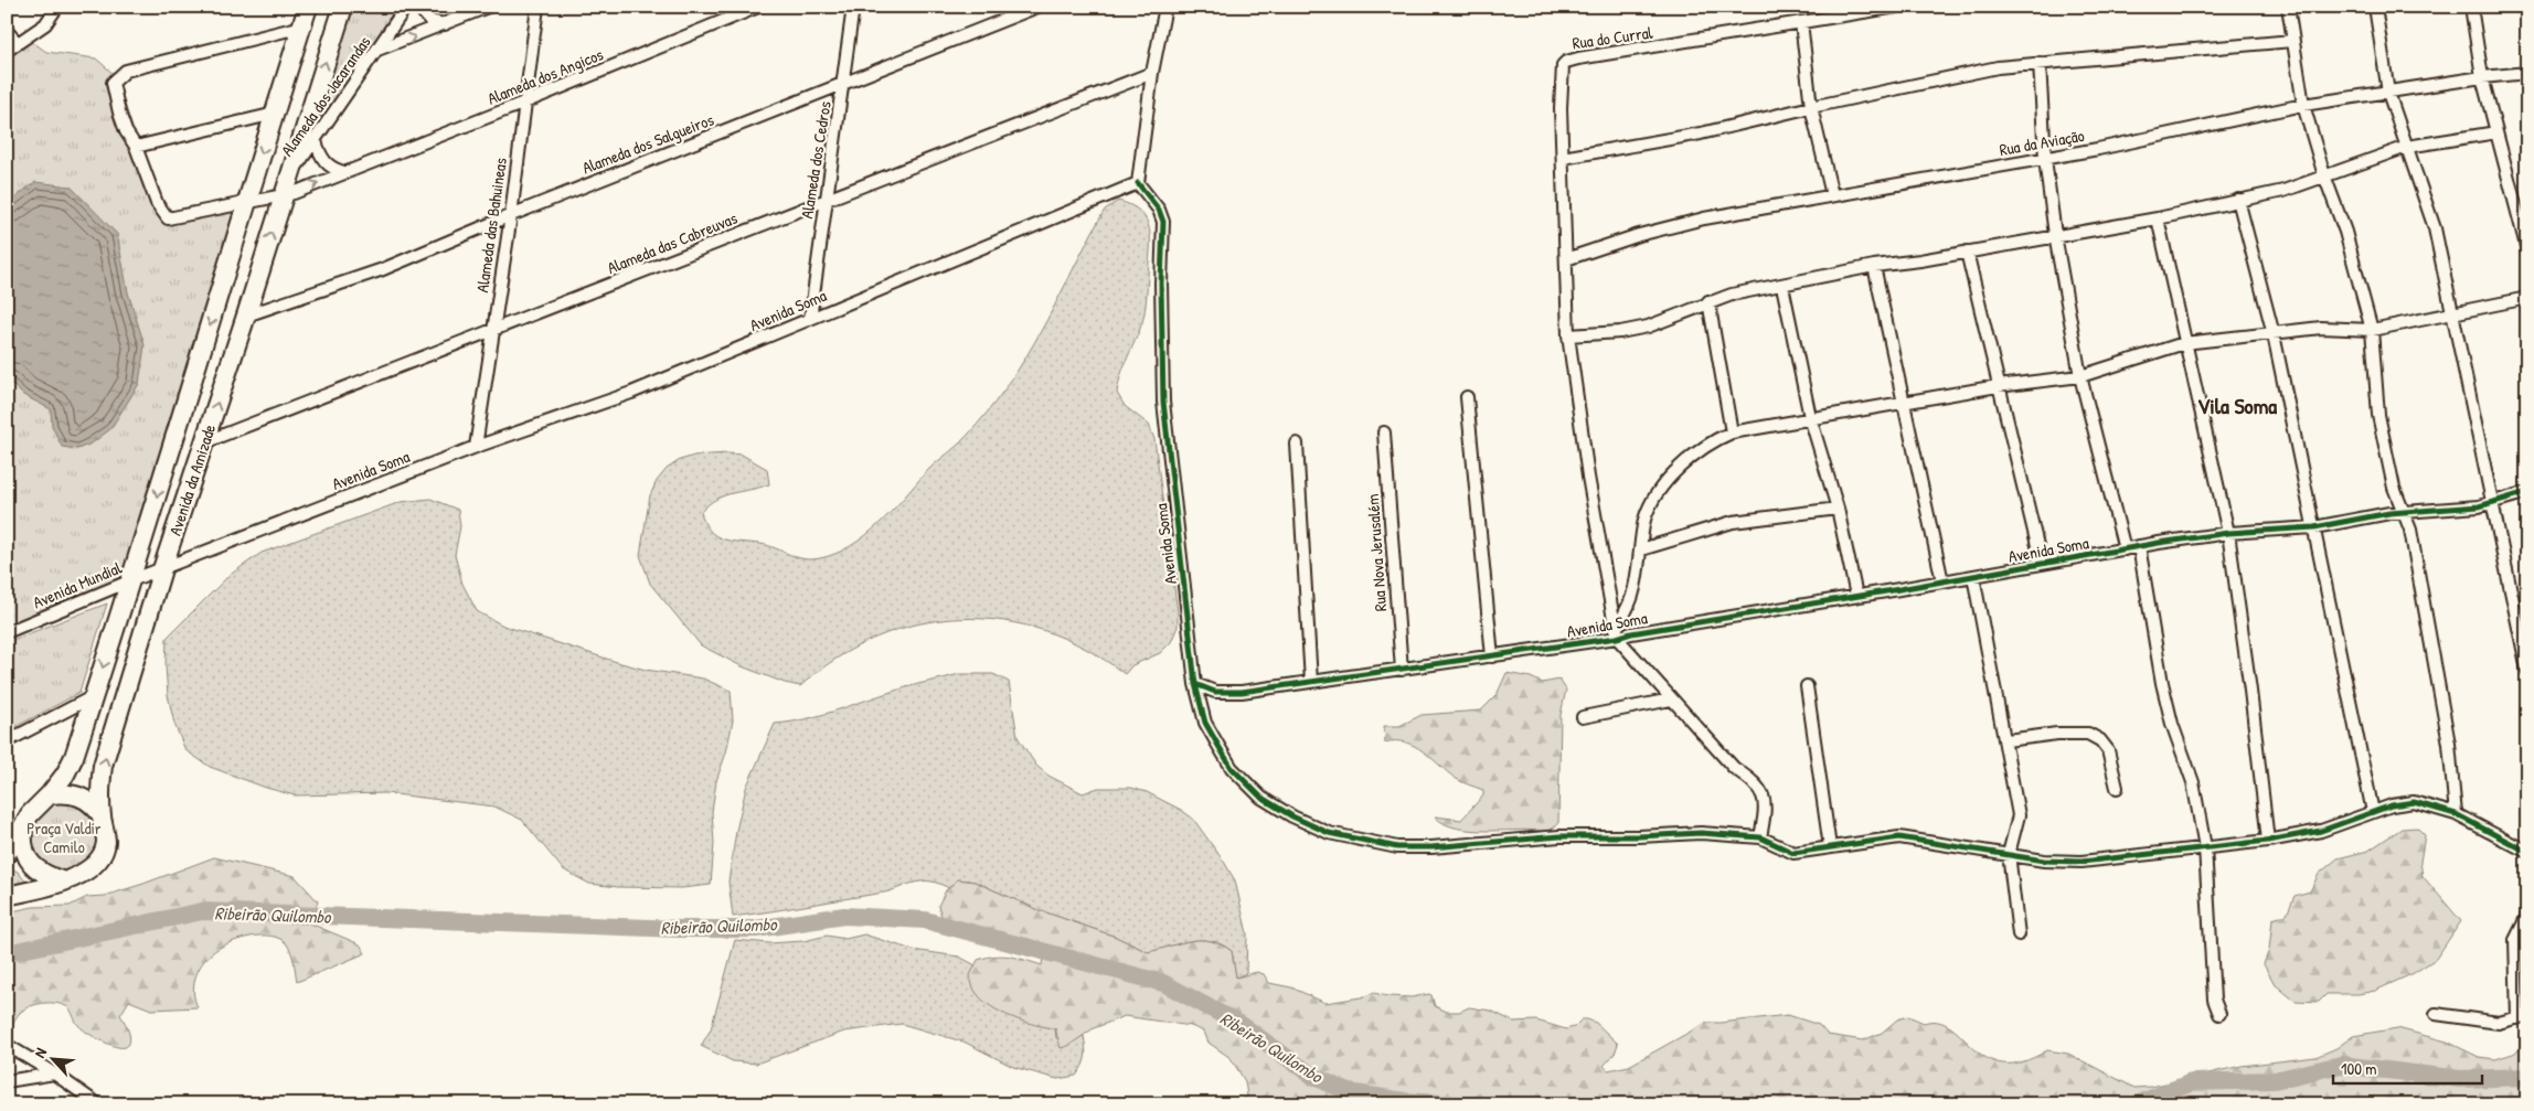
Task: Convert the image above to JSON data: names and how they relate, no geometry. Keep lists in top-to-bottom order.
{
  "streets": {
    "main road": ["Avenida da Amizade"],
    "street": [
      "Rua do Curral",
      "Alameda dos Angicos",
      "Alameda dos Jacarandas",
      "Rua da Aviação",
      "Alameda dos Salgueiros",
      "Alameda dos Cedros",
      "Alameda das Bahuineas",
      "Alameda das Cabreuvas",
      "Avenida Soma",
      "Rua Nova Jerusalém",
      "Avenida Mundial"
    ]
  },
  "crossings": [
    ["Alameda dos Angicos", "Alameda das Bahuineas"],
    ["Alameda dos Angicos", "Avenida da Amizade"],
    ["Alameda dos Jacarandas", "Avenida da Amizade"],
    ["Alameda dos Salgueiros", "Alameda dos Cedros"],
    ["Alameda dos Salgueiros", "Alameda das Bahuineas"],
    ["Alameda dos Salgueiros", "Avenida da Amizade"],
    ["Alameda dos Cedros", "Alameda das Cabreuvas"],
    ["Alameda dos Cedros", "Avenida Soma"],
    ["Alameda das Bahuineas", "Alameda das Cabreuvas"],
    ["Alameda das Bahuineas", "Avenida Soma"],
    ["Alameda das Cabreuvas", "Avenida da Amizade"],
    ["Avenida Soma", "Avenida da Amizade"],
    ["Avenida Soma", "Rua Nova Jerusalém"],
    ["Avenida Soma", "Avenida Mundial"],
    ["Avenida da Amizade", "Avenida Mundial"]
  ],
  "districts": ["Vila Soma"],
  "water": ["Ribeirão Quilombo"],
  "parks": ["Praça Valdir Camilo"],
  "scale_bar": "100 m",
  "north": "top left"
}
